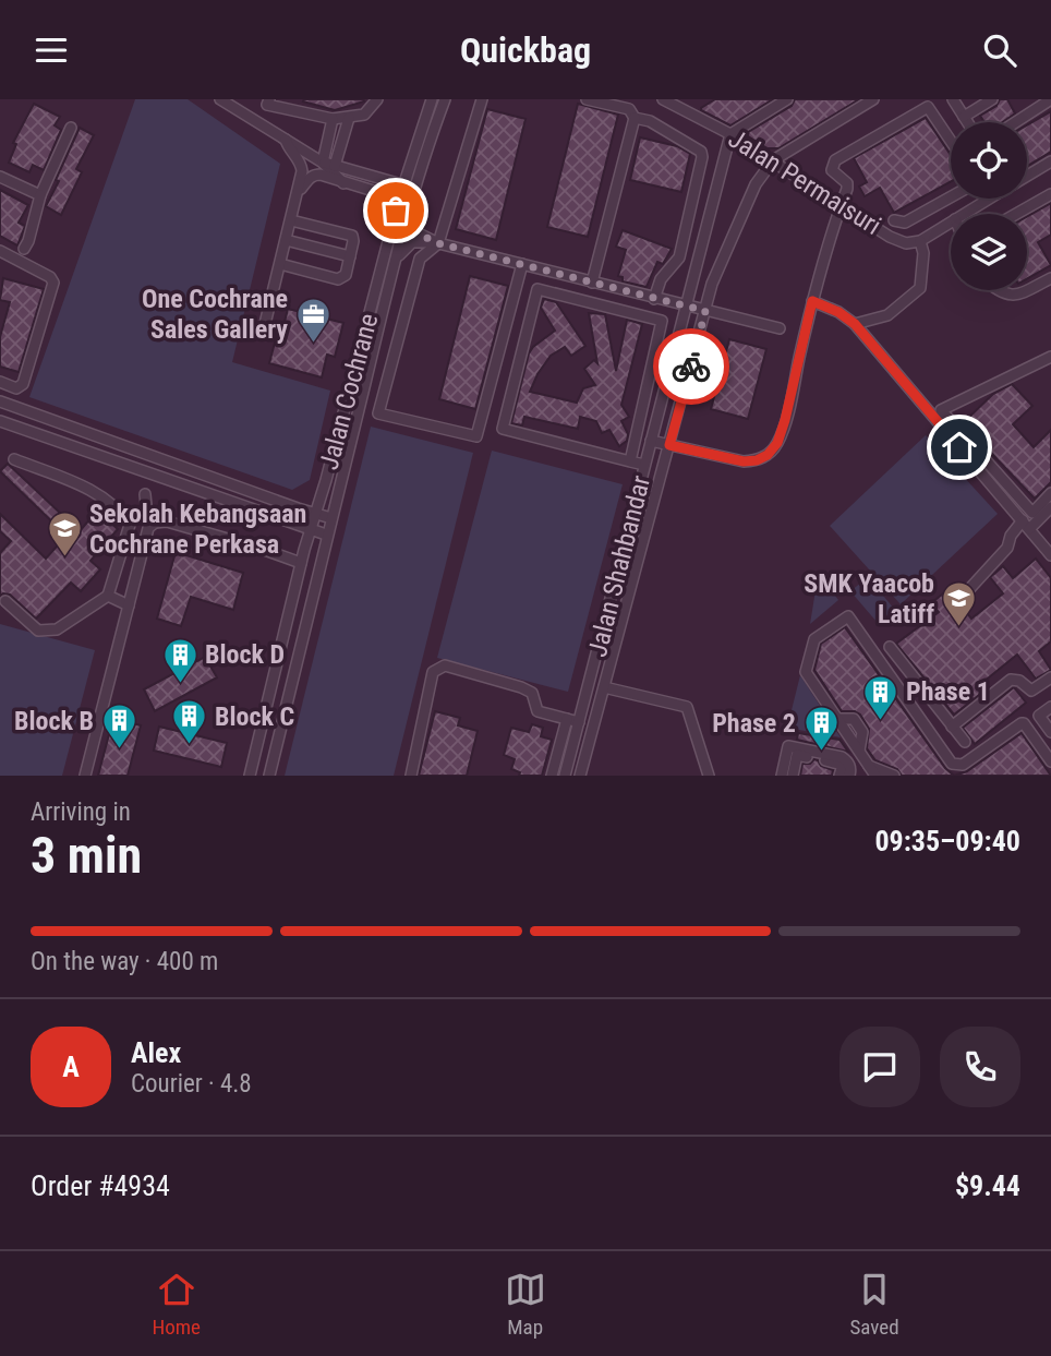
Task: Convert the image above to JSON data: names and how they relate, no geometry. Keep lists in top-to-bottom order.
{
  "streets": {
    "street": ["Jalan Permaisuri", "Jalan Cochrane", "Jalan Shahbandar"]
  },
  "crossings": [
    ["Jalan Permaisuri", "Jalan Shahbandar"]
  ],
  "places": {
    "office": ["One Cochrane Sales Gallery"],
    "school or university": ["Sekolah Kebangsaan Cochrane Perkasa", "SMK Yaacob Latiff"],
    "building": [
      "Block D",
      "Phase 1",
      "Block C",
      "Block B",
      "Phase 2"
    ]
  },
  "page": {
    "header": "Quickbag",
    "heading": ["3 min", "Arriving in", "09:35–09:40"],
    "panel": [
      "Alex",
      "Courier · 4.8",
      "Order #4934",
      "$9.44"
    ],
    "bar": "On the way · 400 m",
    "round": "A",
    "tabs": ["Home", "Map", "Saved"]
  }
}
